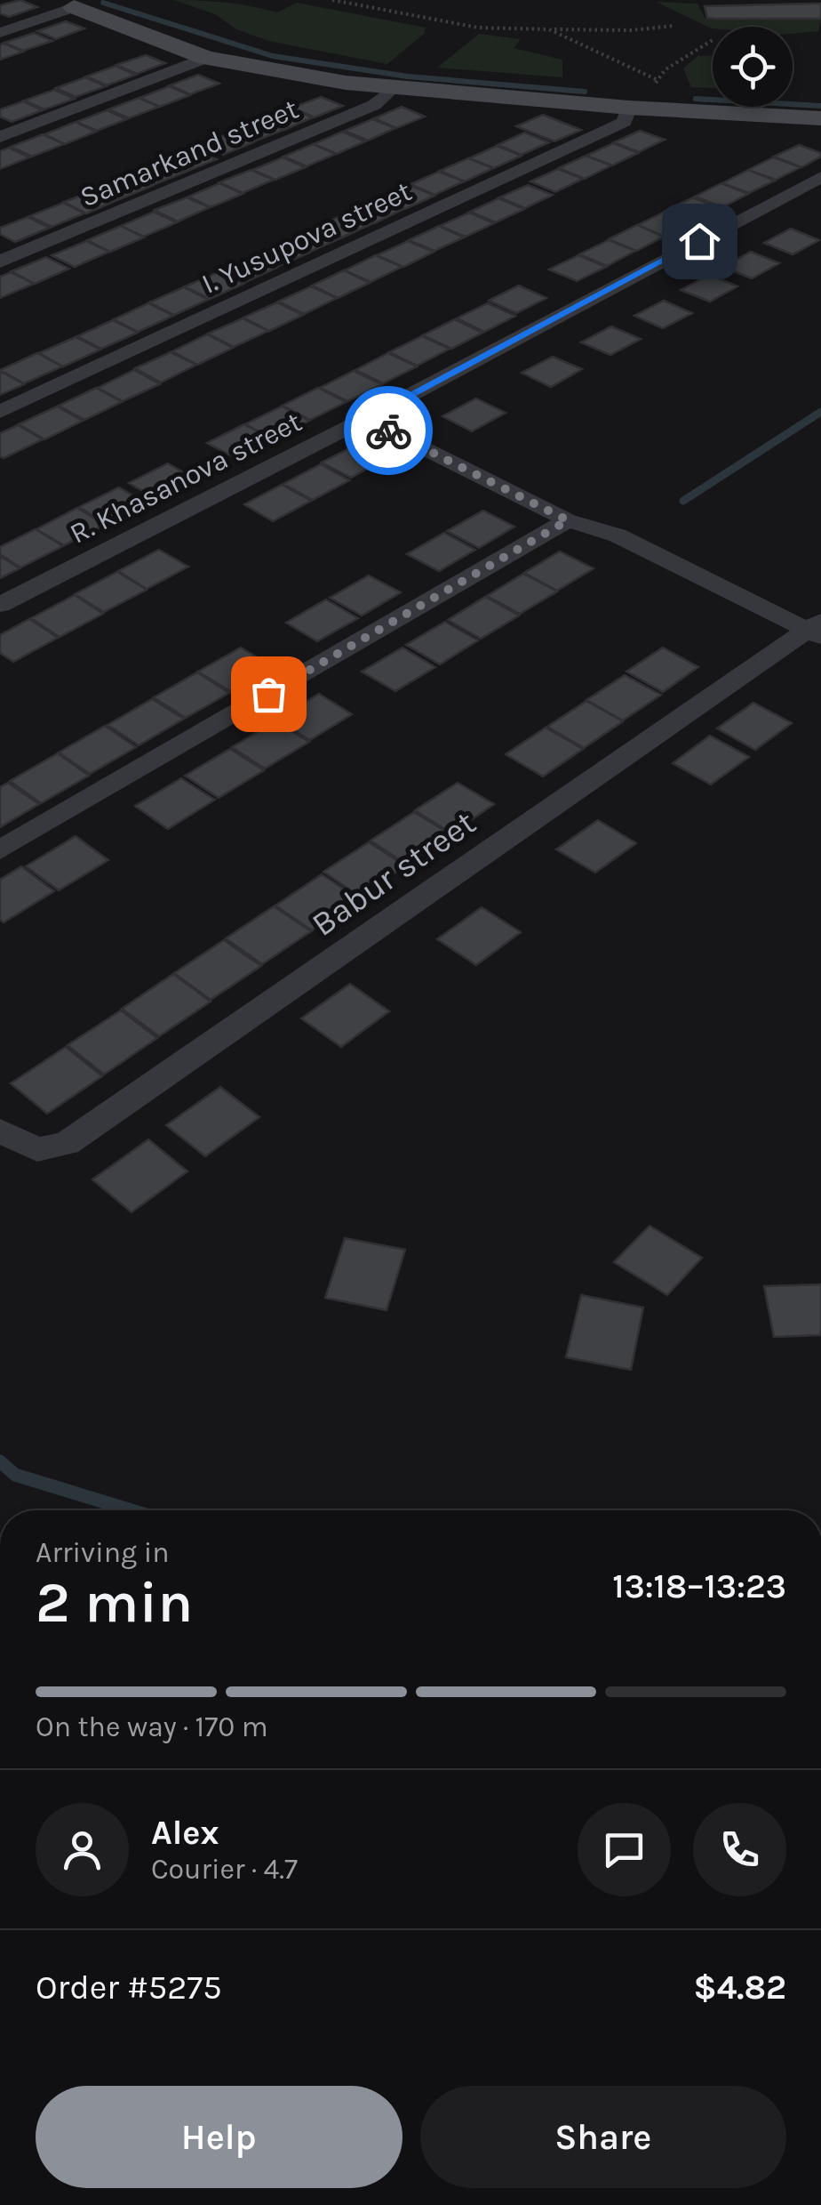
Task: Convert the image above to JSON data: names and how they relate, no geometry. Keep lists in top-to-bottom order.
{
  "streets": {
    "street": [
      "Samarkand street",
      "I. Yusupova street",
      "R. Khasanova street",
      "Babur street"
    ]
  },
  "page": {
    "heading": ["2 min", "Arriving in", "13:18–13:23"],
    "panel": [
      "Alex",
      "Courier · 4.7",
      "Order #5275",
      "$4.82"
    ],
    "bar": "On the way · 170 m",
    "buttons": ["Help", "Share"]
  }
}
